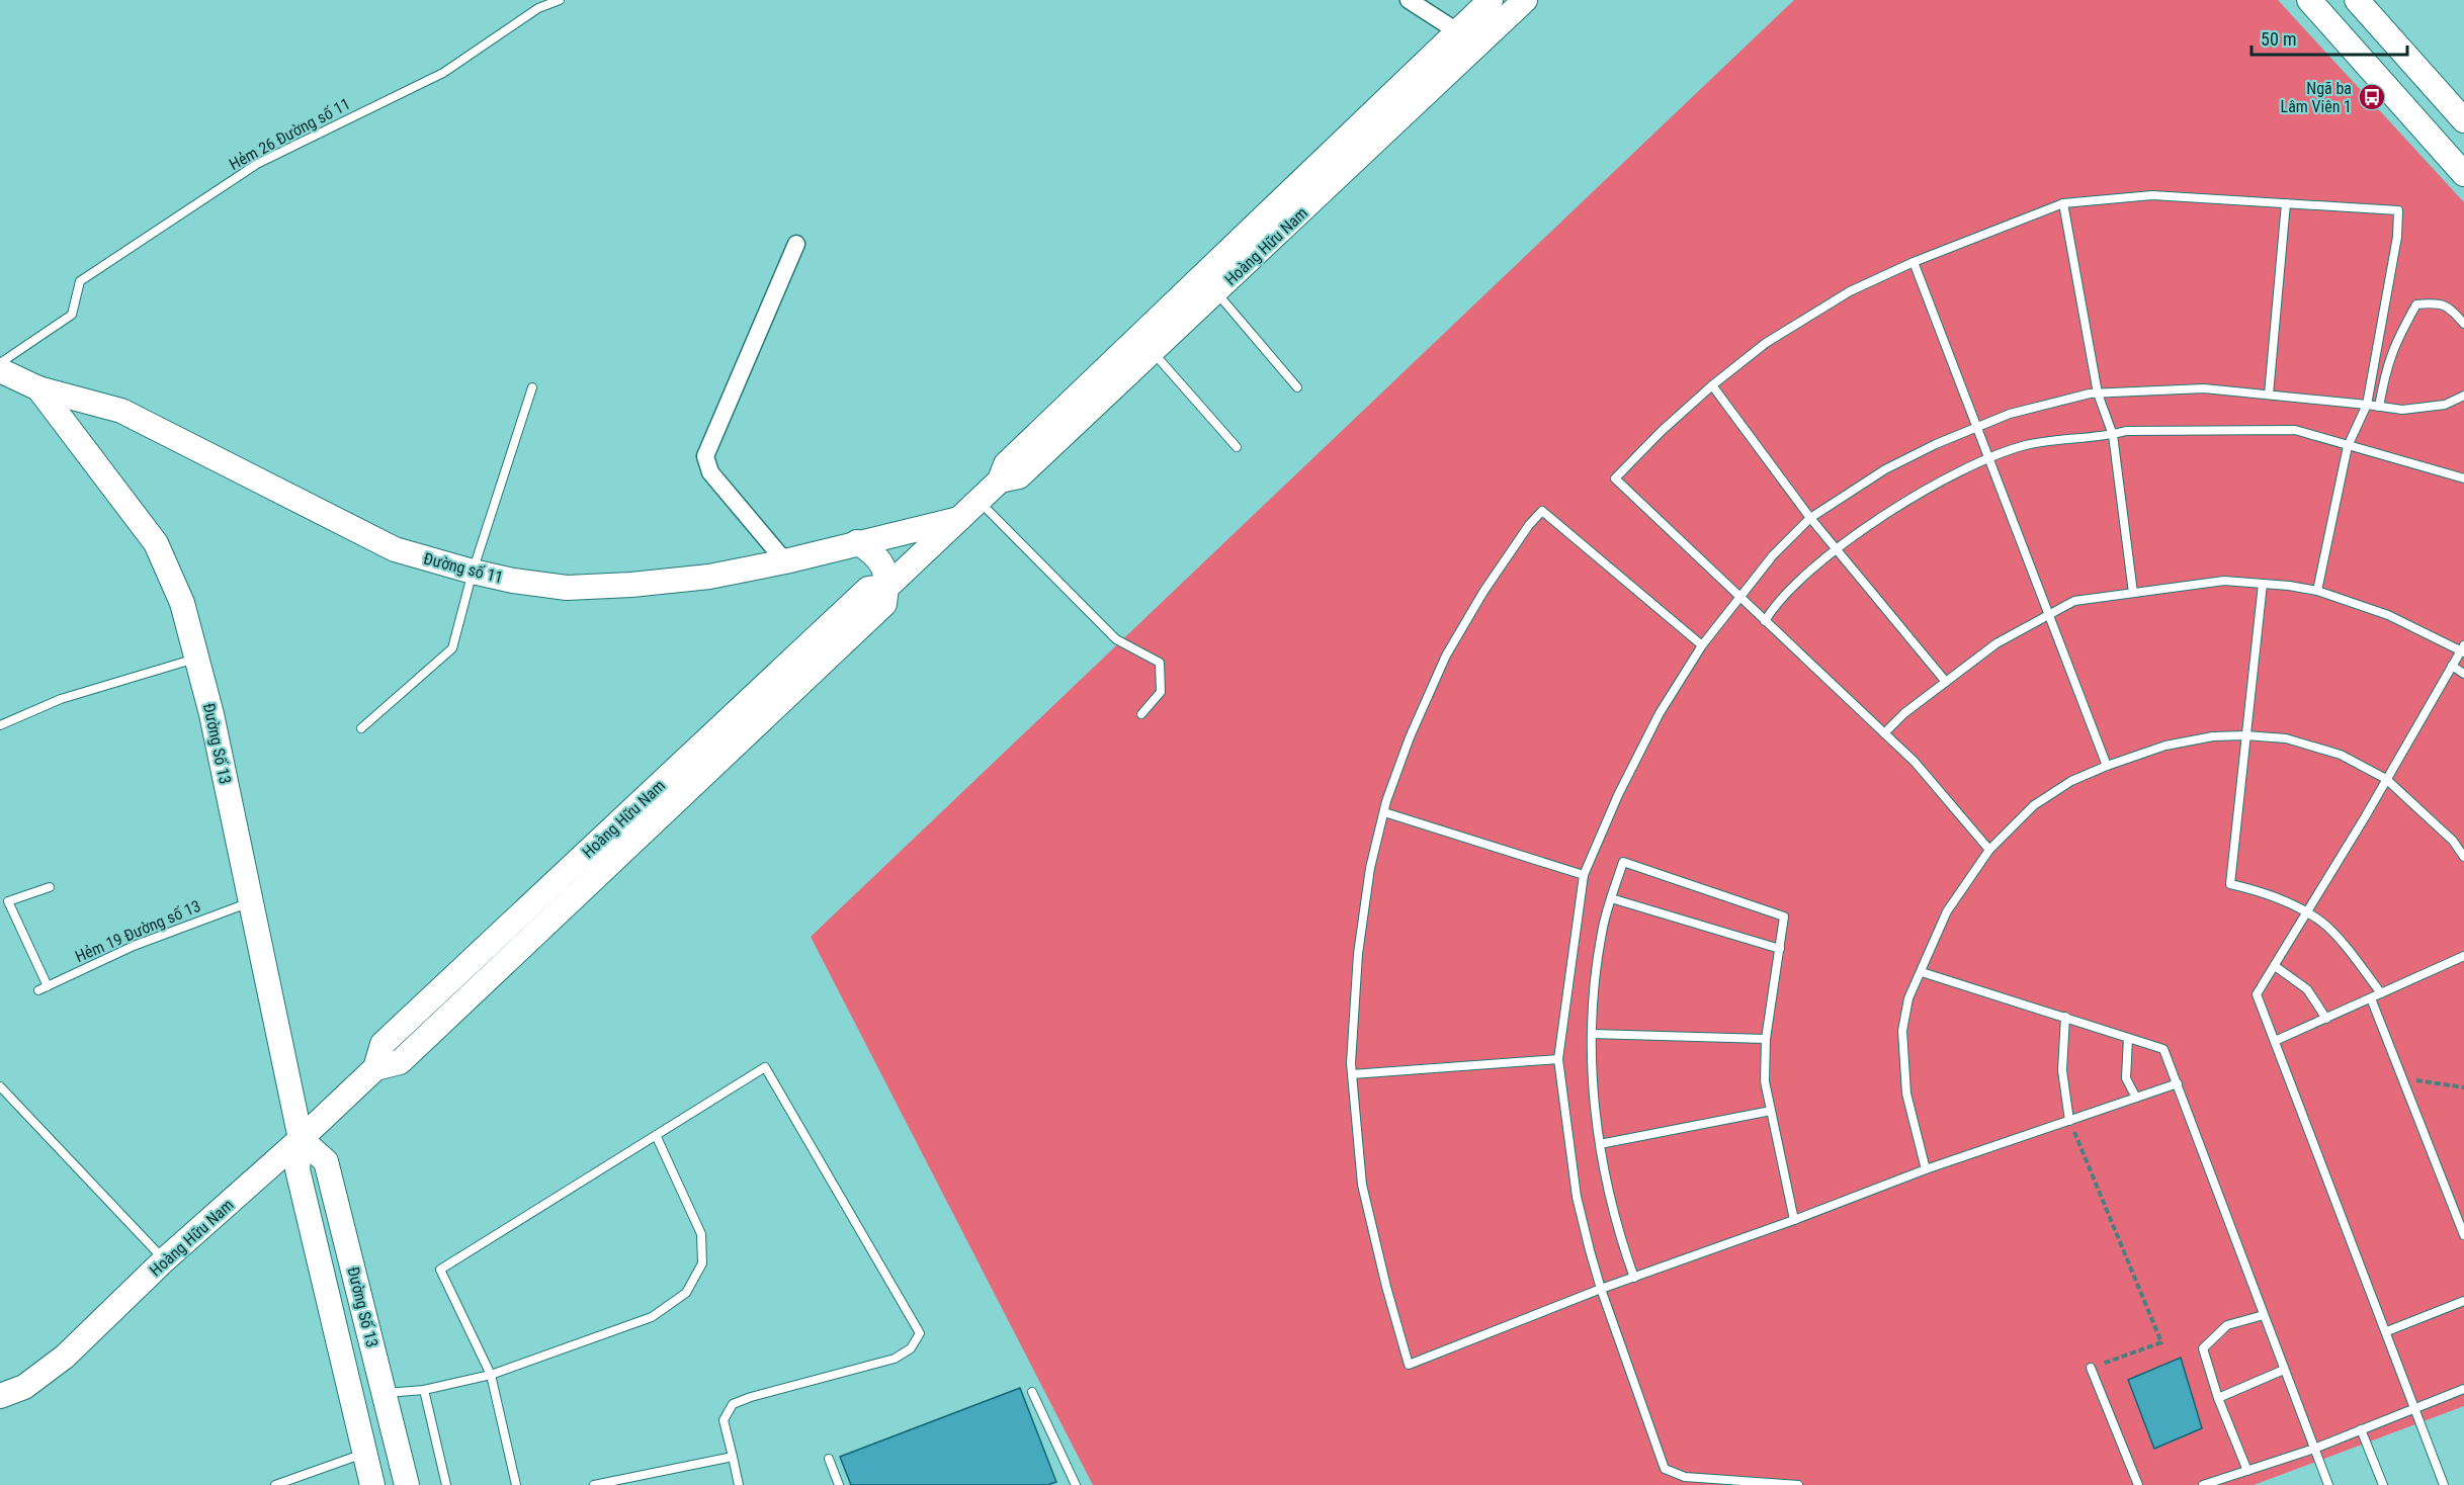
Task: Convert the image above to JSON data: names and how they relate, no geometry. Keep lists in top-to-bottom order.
{
  "streets": {
    "street": ["Hoàng Hữu Nam", "Đường số 11", "Đường Số 13"],
    "lane": ["Hẻm 26 Đường số 11", "Hẻm 19 Đường số 13"]
  },
  "crossings": [
    ["Hoàng Hữu Nam", "Đường số 11"],
    ["Hoàng Hữu Nam", "Đường Số 13"],
    ["Đường số 11", "Đường Số 13"],
    ["Đường Số 13", "Hẻm 19 Đường số 13"]
  ],
  "places": {
    "bus stop": ["Ngã ba Lâm Viên 1"]
  },
  "scale_bar": "50 m"
}
